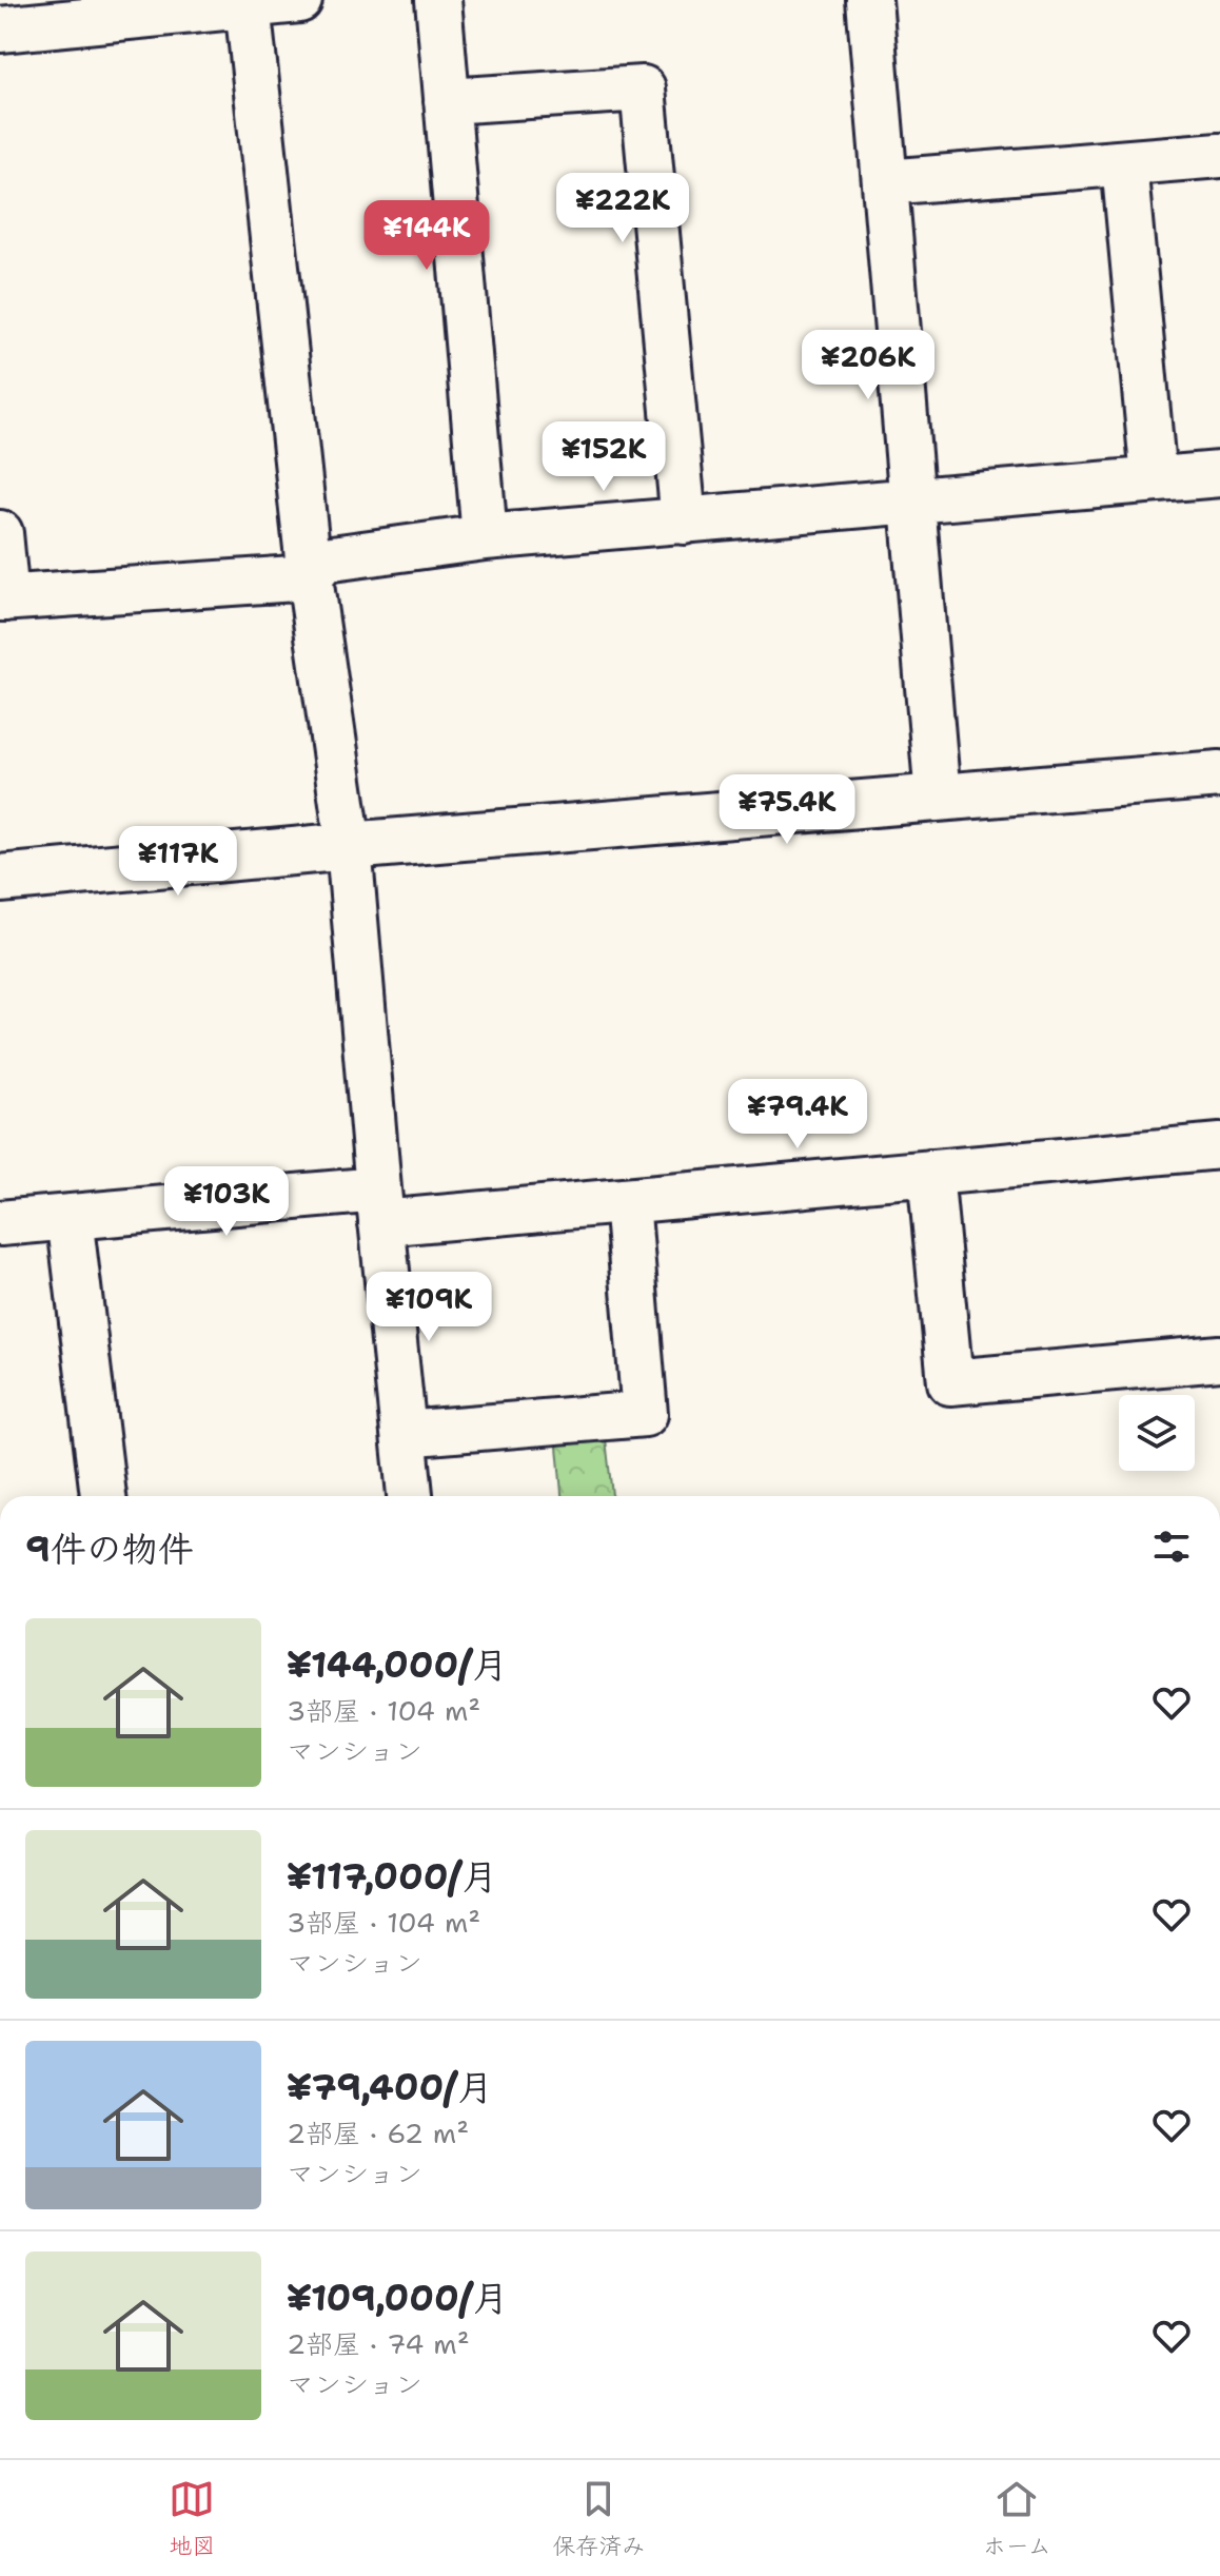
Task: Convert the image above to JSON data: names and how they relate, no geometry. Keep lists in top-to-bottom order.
{
  "page": {
    "price": [
      "¥222K",
      "¥144K",
      "¥206K",
      "¥152K",
      "¥75.4K",
      "¥117K",
      "¥79.4K",
      "¥103K",
      "¥109K"
    ],
    "heading": "9件の物件",
    "list": [
      {
        "name": "¥144,000/月",
        "note": "3部屋 · 104 m² · マンション"
      },
      {
        "name": "¥117,000/月",
        "note": "3部屋 · 104 m² · マンション"
      },
      {
        "name": "¥79,400/月",
        "note": "2部屋 · 62 m² · マンション"
      },
      {
        "name": "¥109,000/月",
        "note": "2部屋 · 74 m² · マンション"
      }
    ],
    "tabs": ["地図", "保存済み", "ホーム"]
  }
}
